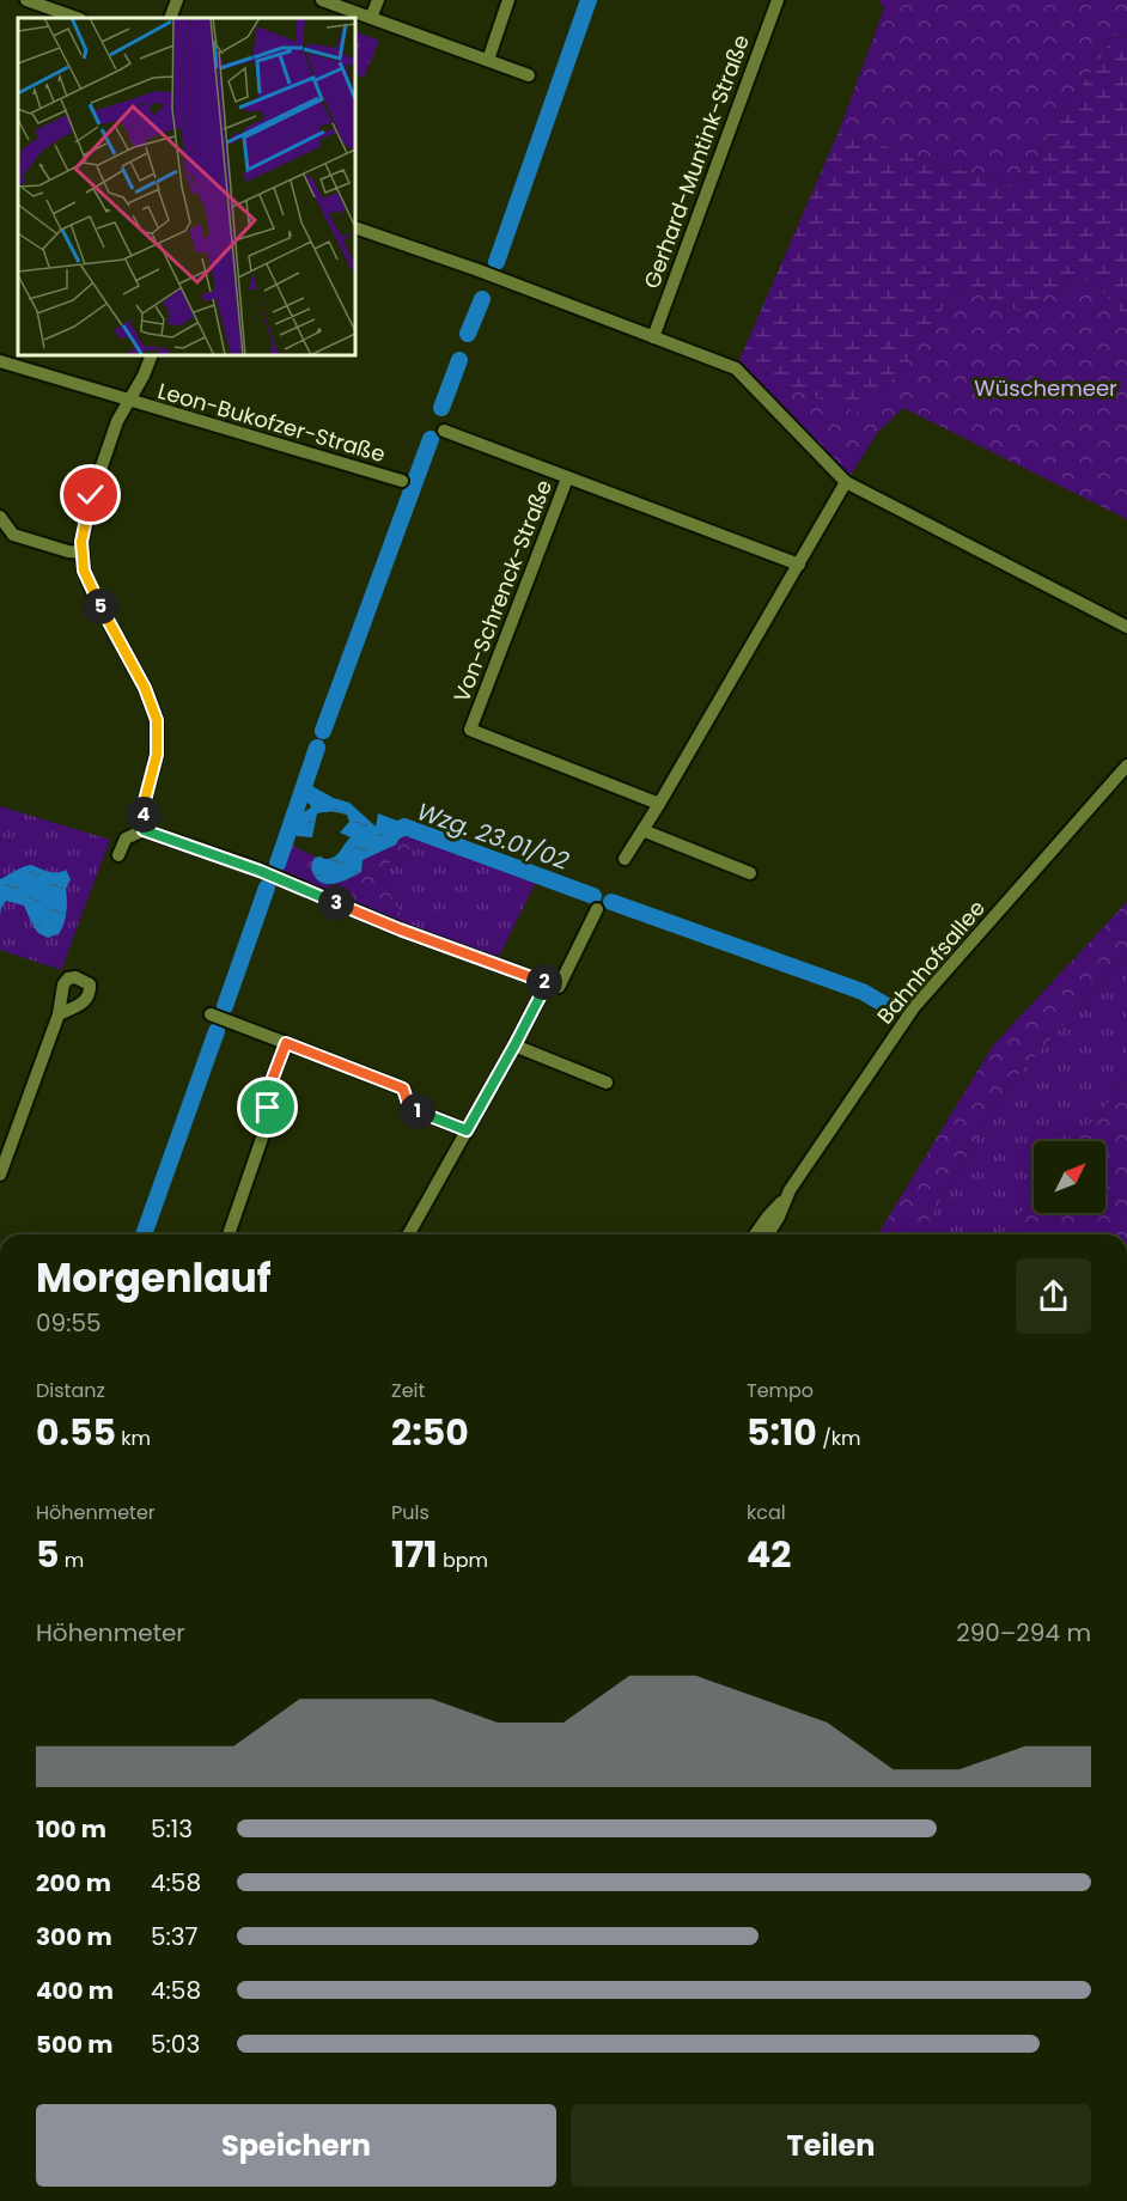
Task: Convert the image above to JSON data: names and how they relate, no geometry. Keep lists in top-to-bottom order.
{
  "streets": {
    "street": [
      "Gerhard-Muntink-Straße",
      "Leon-Bukofzer-Straße",
      "Von-Schrenck-Straße",
      "Bahnhofsallee"
    ]
  },
  "water": ["Wzg. 23.01/02"],
  "parks": ["Wüschemeer"],
  "north": "top right",
  "page": {
    "pins": [
      "5",
      "4",
      "3",
      "2",
      "1"
    ],
    "heading": ["Morgenlauf", "09:55"],
    "stats": [
      ["Distanz", "0.55 km"],
      ["Zeit", "2:50"],
      ["Tempo", "5:10 /km"],
      ["Höhenmeter", "5 m"],
      ["Puls", "171 bpm"],
      ["kcal", "42"]
    ],
    "chart": ["Höhenmeter", "290–294 m"],
    "list": [
      {
        "name": "100 m",
        "note": "5:13"
      },
      {
        "name": "200 m",
        "note": "4:58"
      },
      {
        "name": "300 m",
        "note": "5:37"
      },
      {
        "name": "400 m",
        "note": "4:58"
      },
      {
        "name": "500 m",
        "note": "5:03"
      }
    ],
    "buttons": ["Speichern", "Teilen"]
  }
}
